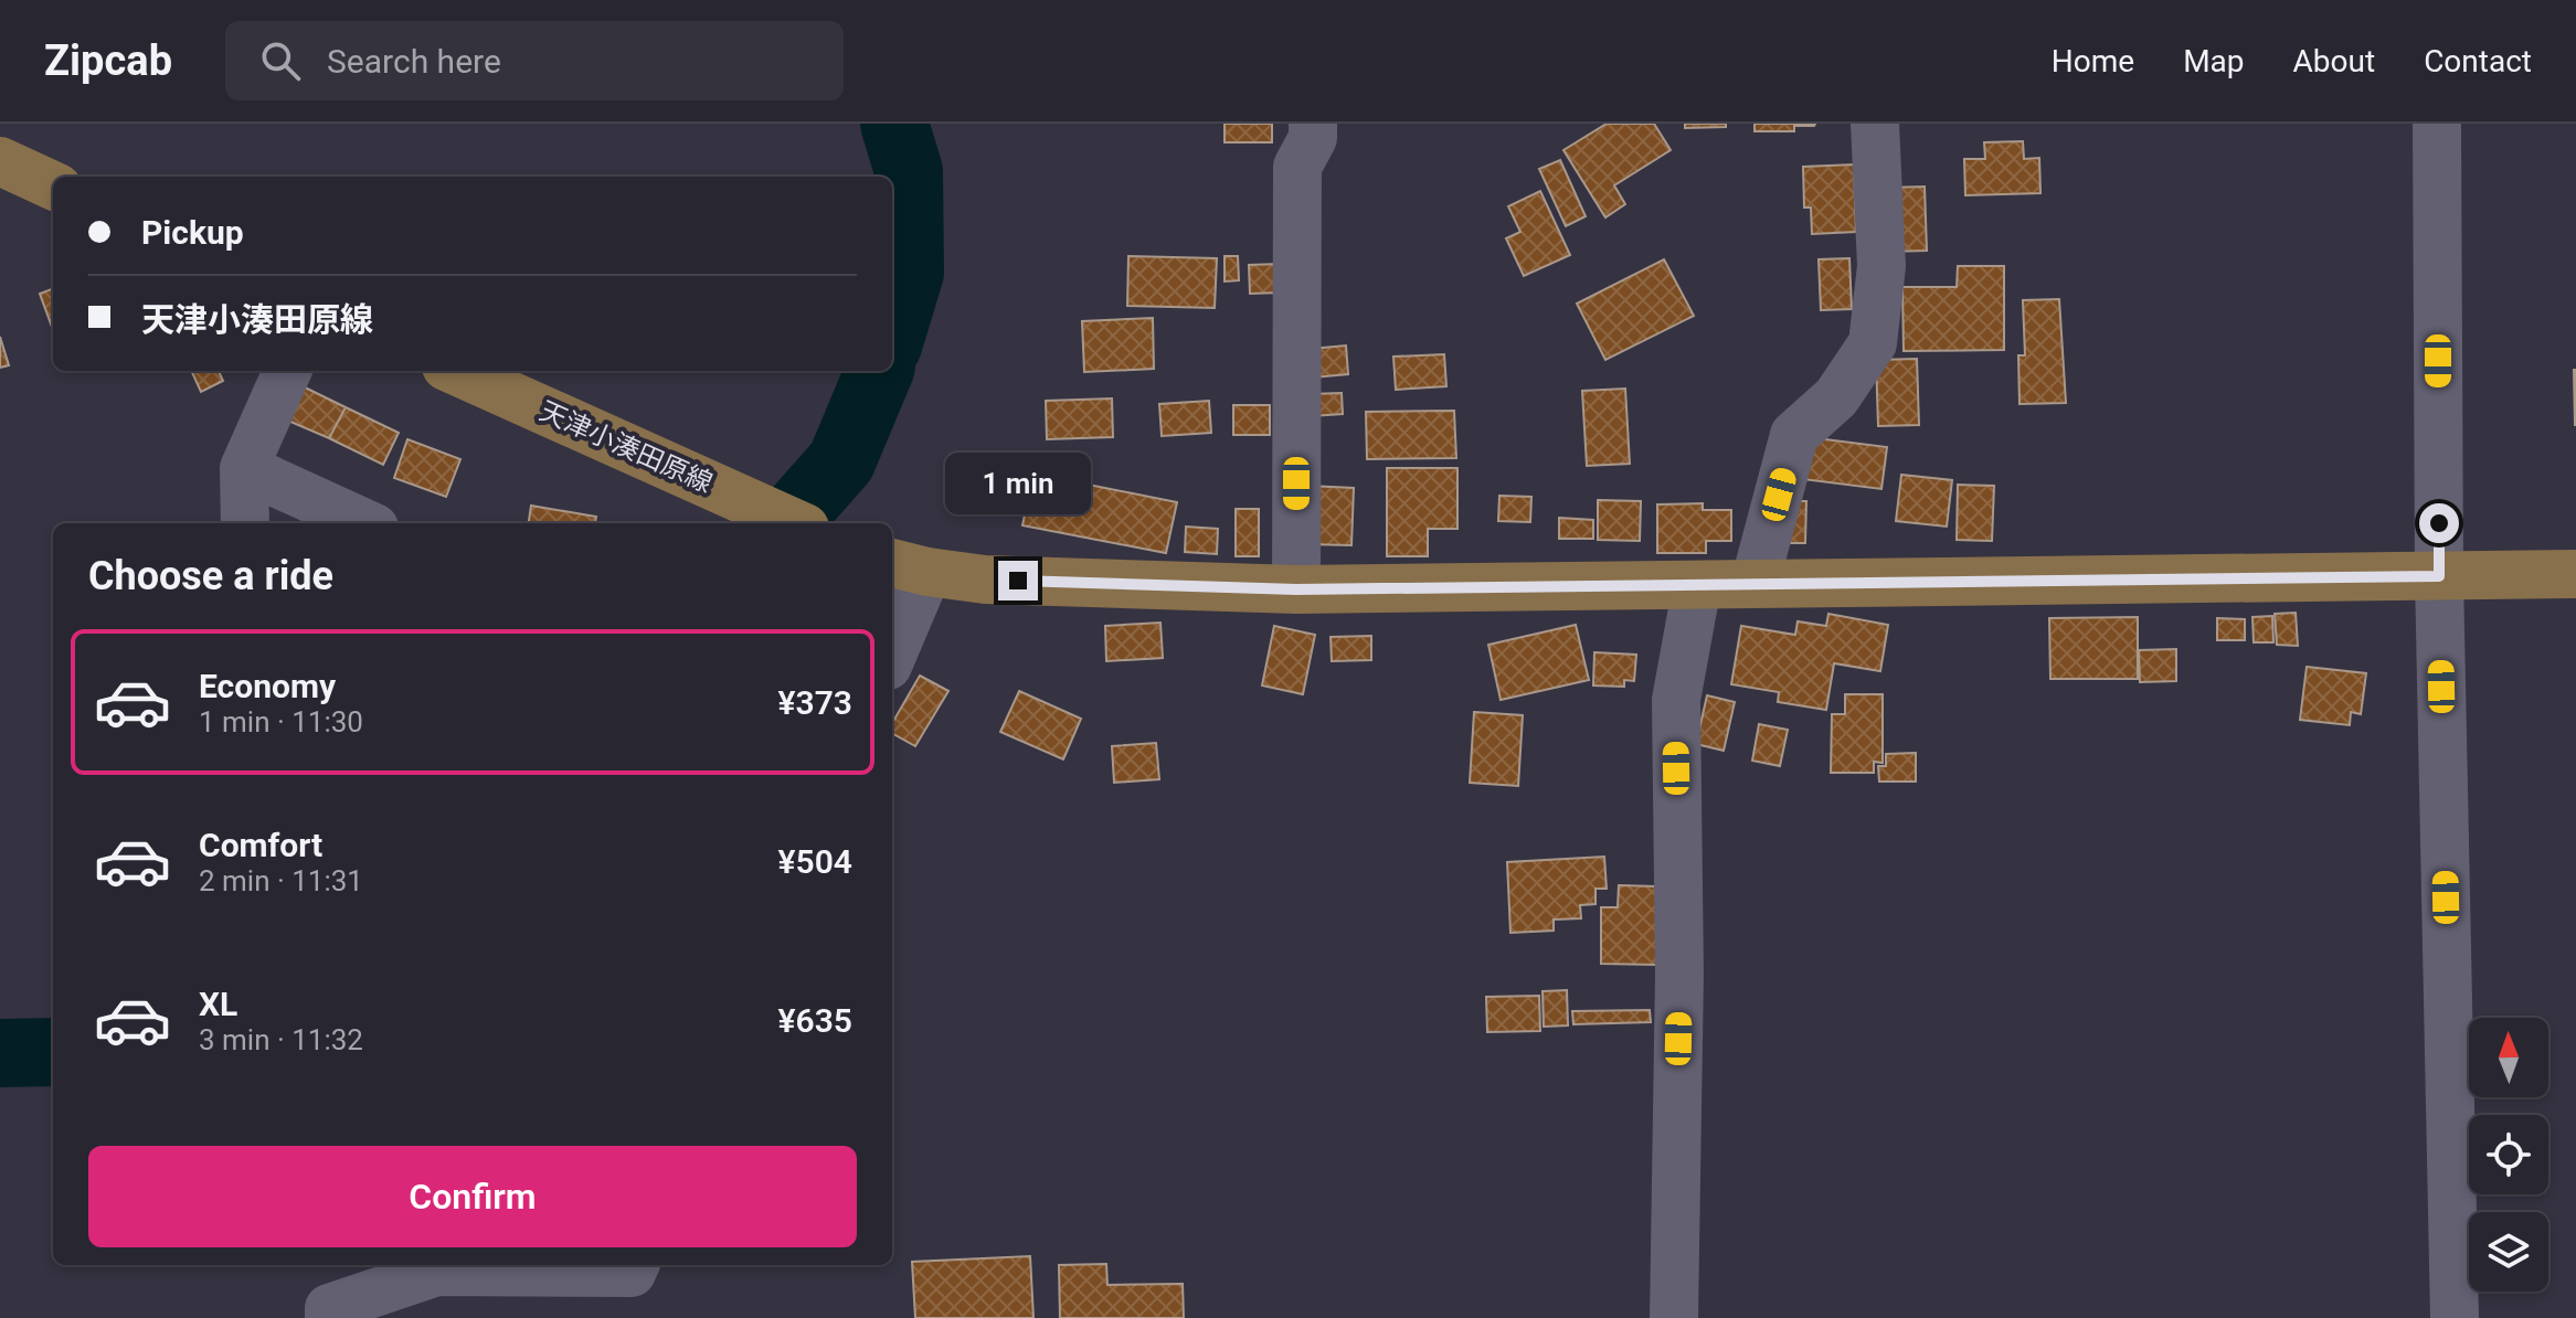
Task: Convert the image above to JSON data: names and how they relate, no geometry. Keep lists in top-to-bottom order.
{
  "streets": {
    "main road": ["天津小湊田原線"]
  },
  "north": "top",
  "page": {
    "header": "Zipcab",
    "search": "Search here",
    "nav": [
      "Home",
      "Map",
      "About",
      "Contact"
    ],
    "banner": ["Pickup", "天津小湊田原線"],
    "bubble": "1 min",
    "heading": "Choose a ride",
    "list": [
      {
        "name": "Economy",
        "note": "1 min · 11:30",
        "value": "¥373"
      },
      {
        "name": "Comfort",
        "note": "2 min · 11:31",
        "value": "¥504"
      },
      {
        "name": "XL",
        "note": "3 min · 11:32",
        "value": "¥635"
      }
    ],
    "buttons": "Confirm"
  }
}
